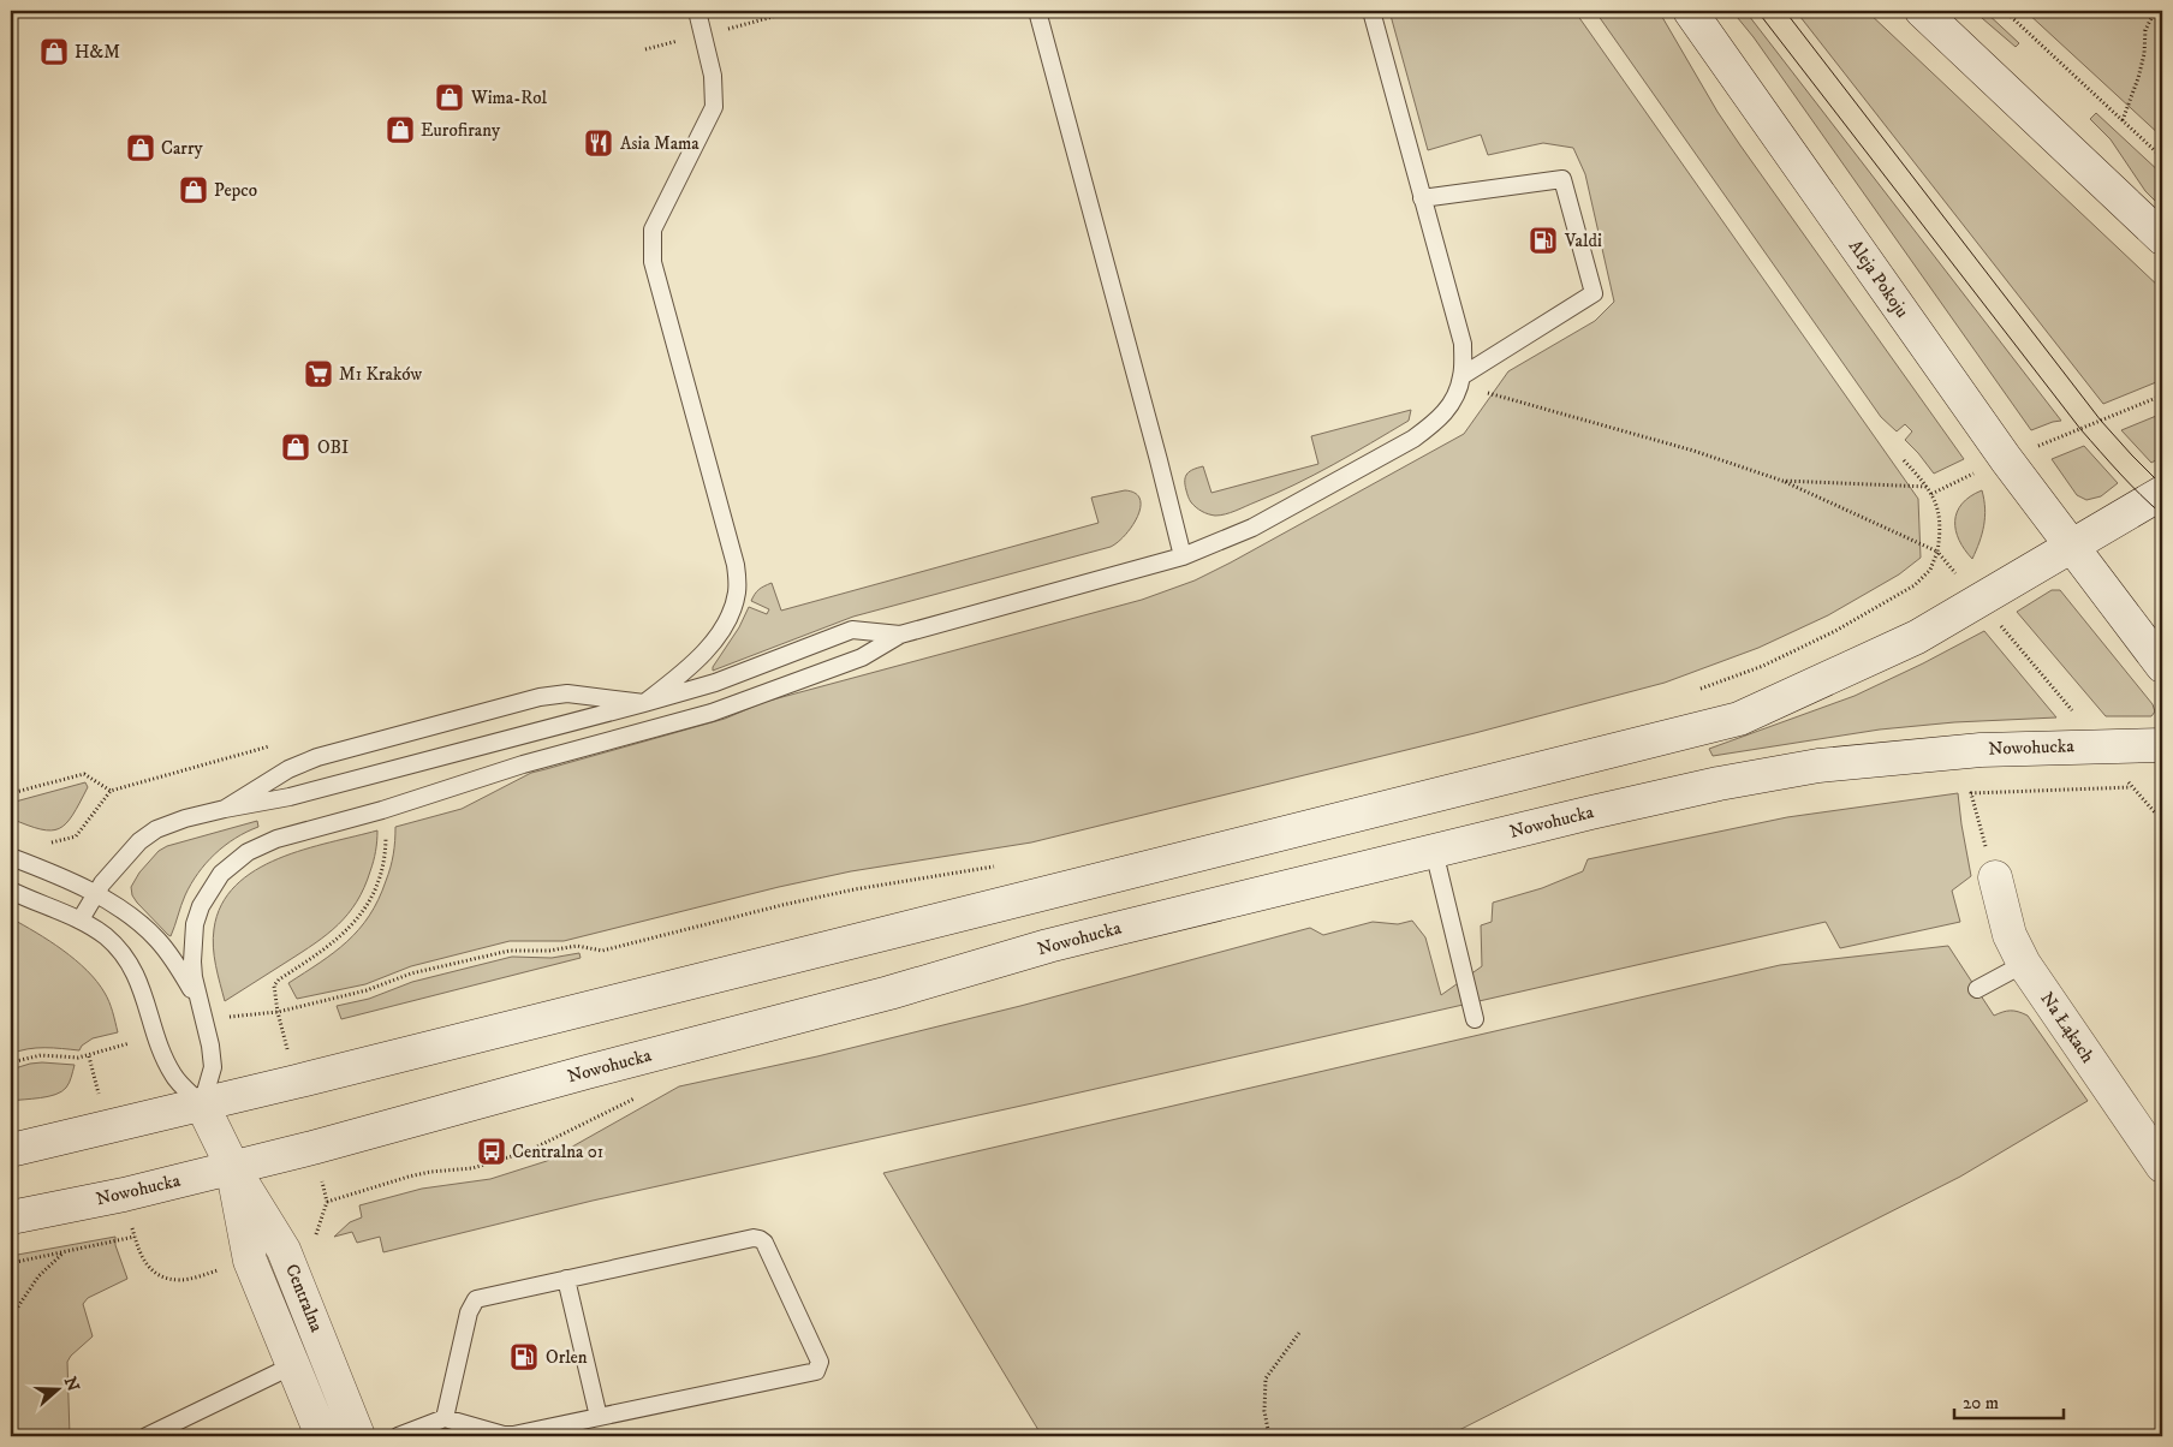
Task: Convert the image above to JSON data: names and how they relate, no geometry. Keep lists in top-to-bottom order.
{
  "streets": {
    "main road": [
      "Aleja Pokoju",
      "Nowohucka",
      "Na Łąkach",
      "Centralna"
    ]
  },
  "crossings": [
    ["Nowohucka", "Centralna"]
  ],
  "places": {
    "shop": [
      "H&M",
      "Wima-Rol",
      "Eurofirany",
      "Carry",
      "Pepco",
      "OBI"
    ],
    "restaurant": ["Asia Mama"],
    "fuel station": ["Valdi", "Orlen"],
    "supermarket": ["M1 Kraków"],
    "bus stop": ["Centralna 01"]
  },
  "scale_bar": "20 m",
  "north": "right"
}
